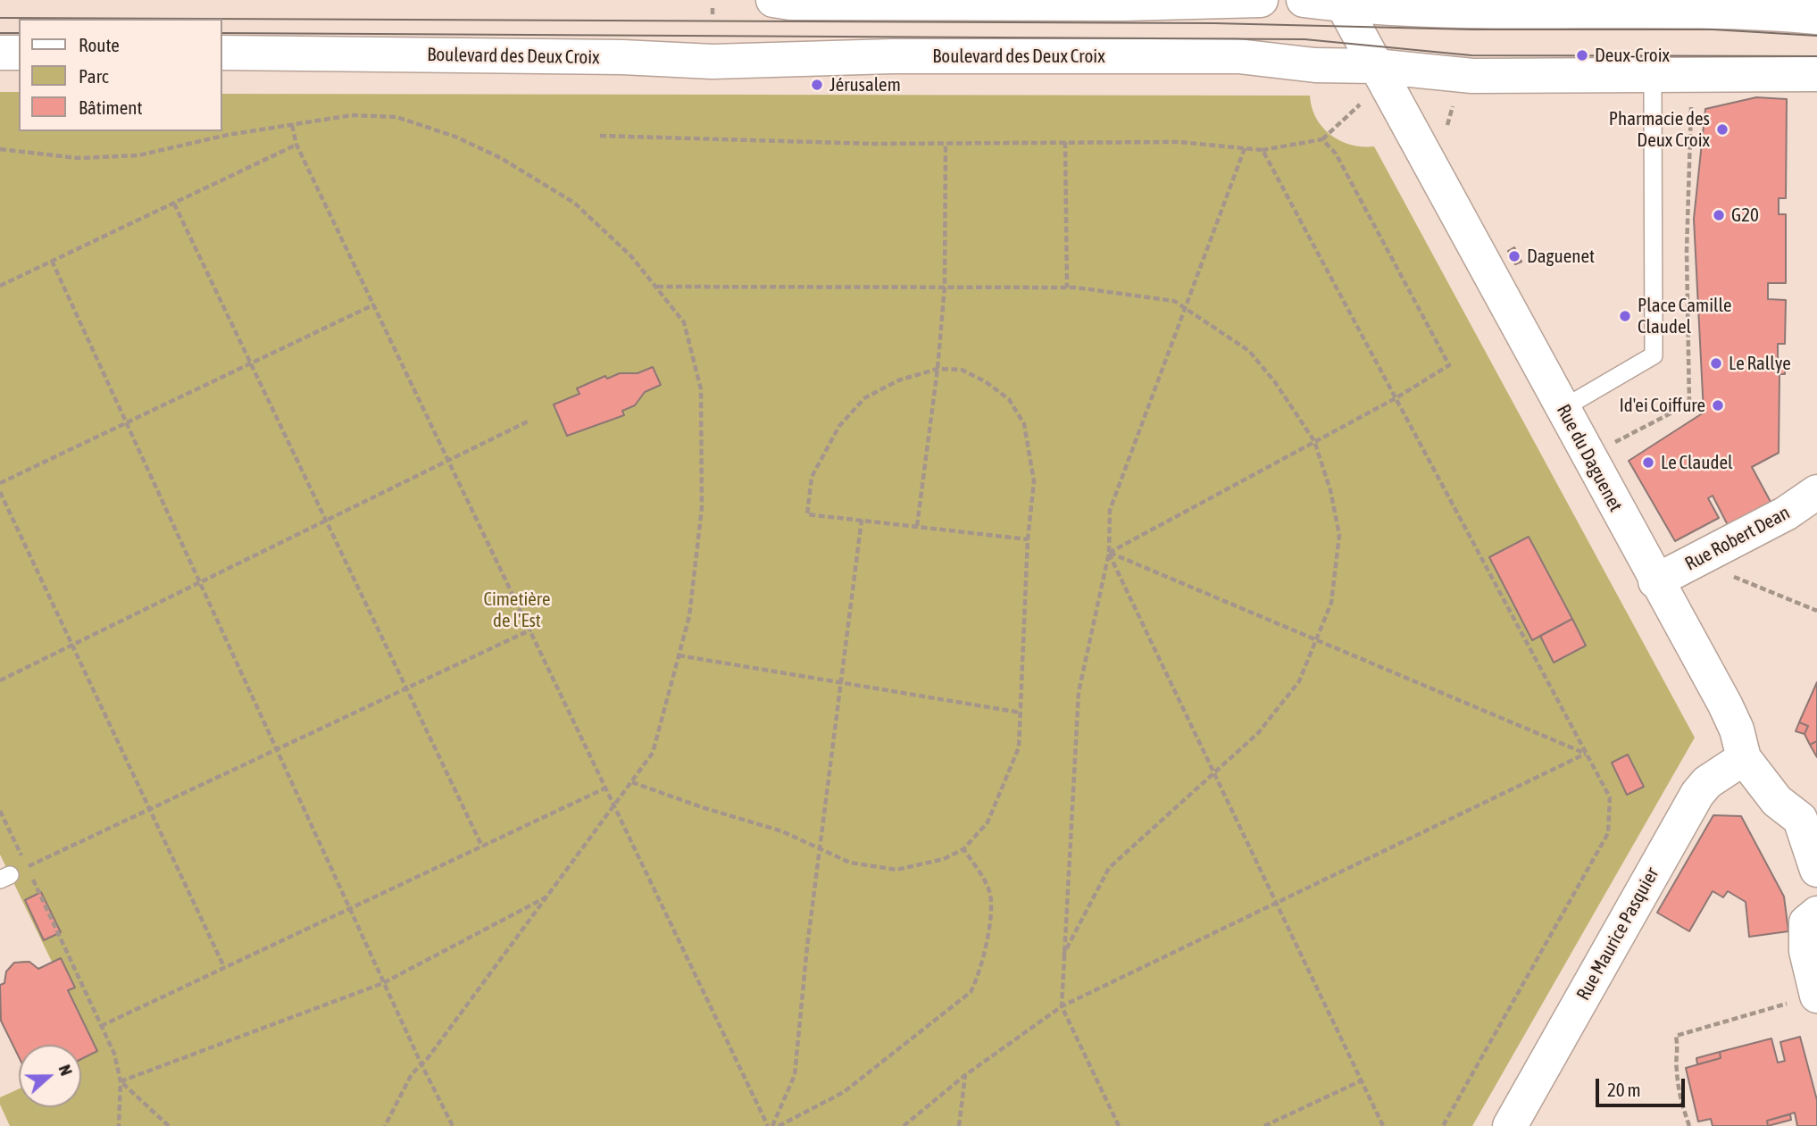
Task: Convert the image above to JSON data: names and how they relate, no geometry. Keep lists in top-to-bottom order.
{
  "streets": {
    "street": [
      "Boulevard des Deux Croix",
      "Rue du Daguenet",
      "Rue Robert Dean",
      "Rue Maurice Pasquier"
    ]
  },
  "crossings": [
    ["Boulevard des Deux Croix", "Rue du Daguenet"],
    ["Rue du Daguenet", "Rue Robert Dean"],
    ["Rue du Daguenet", "Rue Maurice Pasquier"]
  ],
  "parks": ["Cimetière de l'Est"],
  "places": [
    "Deux-Croix",
    "Jérusalem",
    "Pharmacie des Deux Croix",
    "G20",
    "Daguenet",
    "Place Camille Claudel",
    "Le Rallye",
    "Id'ei Coiffure",
    "Le Claudel"
  ],
  "legend": ["Route", "Parc", "Bâtiment"],
  "scale_bar": "20 m",
  "north": "right"
}
